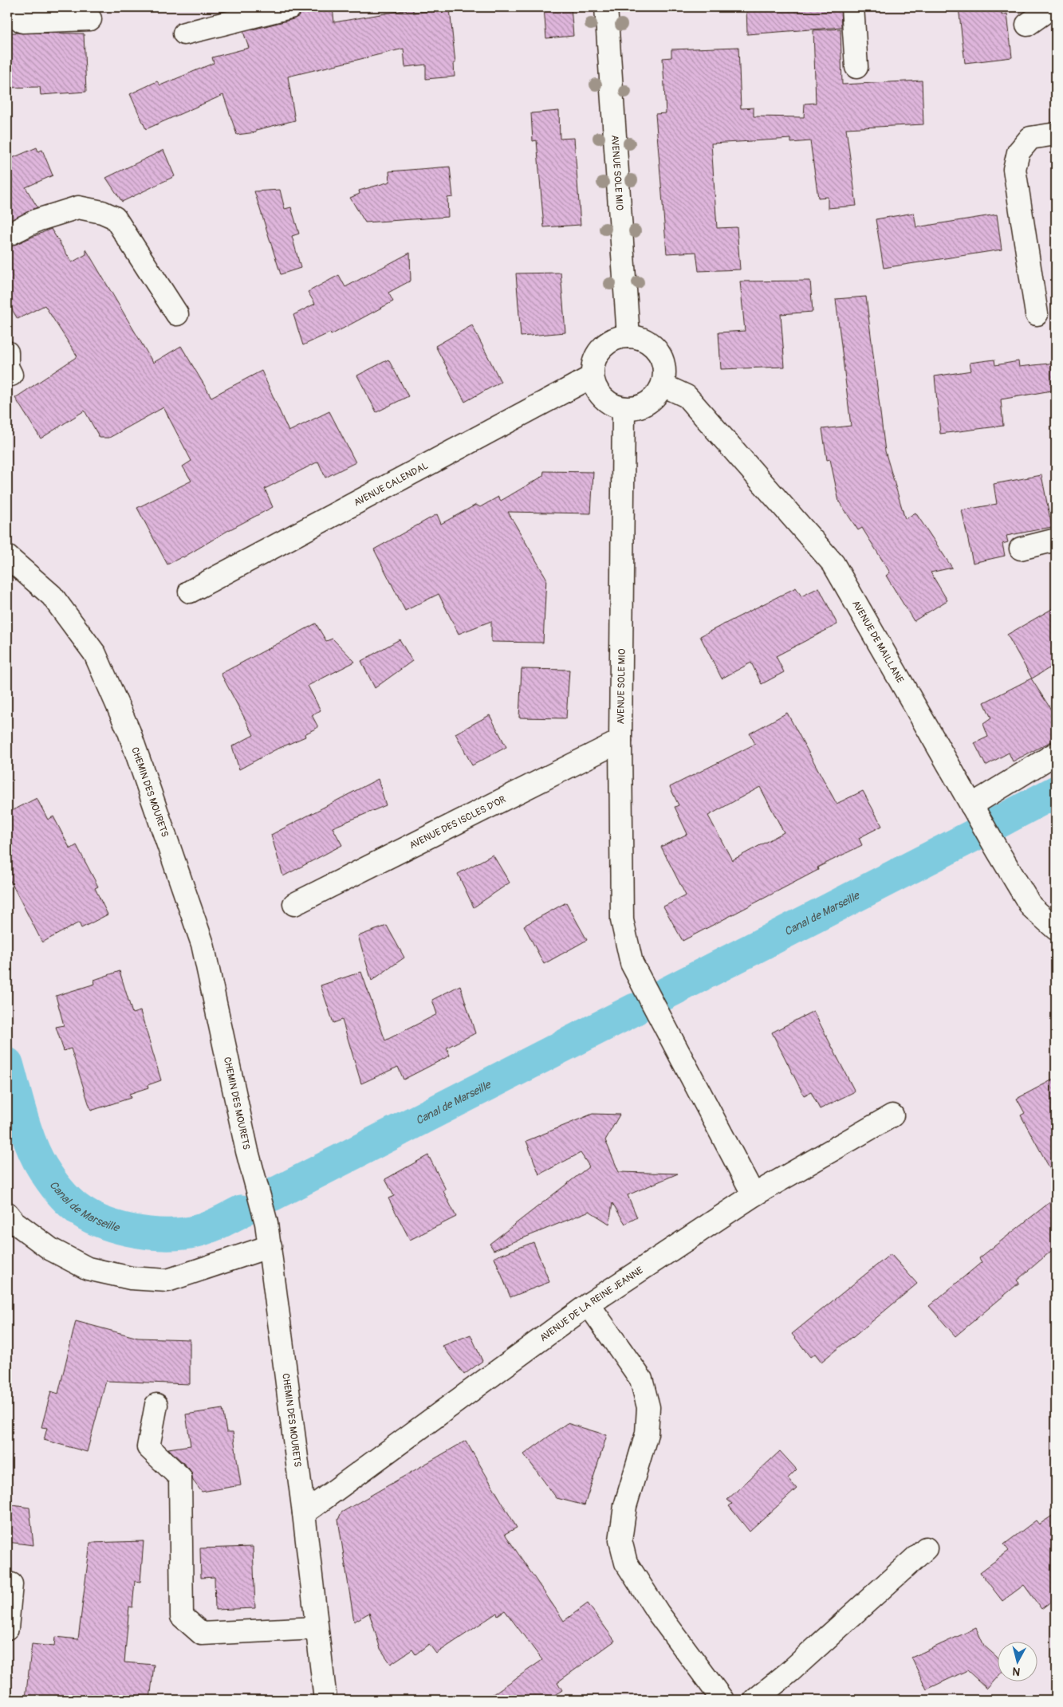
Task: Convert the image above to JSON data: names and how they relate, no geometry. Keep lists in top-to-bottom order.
{
  "streets": {
    "street": [
      "AVENUE SOLE MIO",
      "AVENUE CALENDAL",
      "AVENUE DE MAILLANE",
      "CHEMIN DES MOURETS",
      "AVENUE DES ISCLES D'OR",
      "AVENUE DE LA REINE JEANNE"
    ]
  },
  "crossings": [
    ["AVENUE SOLE MIO", "AVENUE CALENDAL"],
    ["AVENUE SOLE MIO", "AVENUE DE MAILLANE"],
    ["AVENUE SOLE MIO", "AVENUE DES ISCLES D'OR"],
    ["AVENUE SOLE MIO", "AVENUE DE LA REINE JEANNE"],
    ["AVENUE CALENDAL", "AVENUE DE MAILLANE"],
    ["CHEMIN DES MOURETS", "AVENUE DE LA REINE JEANNE"]
  ],
  "water": ["Canal de Marseille"],
  "north": "bottom"
}
